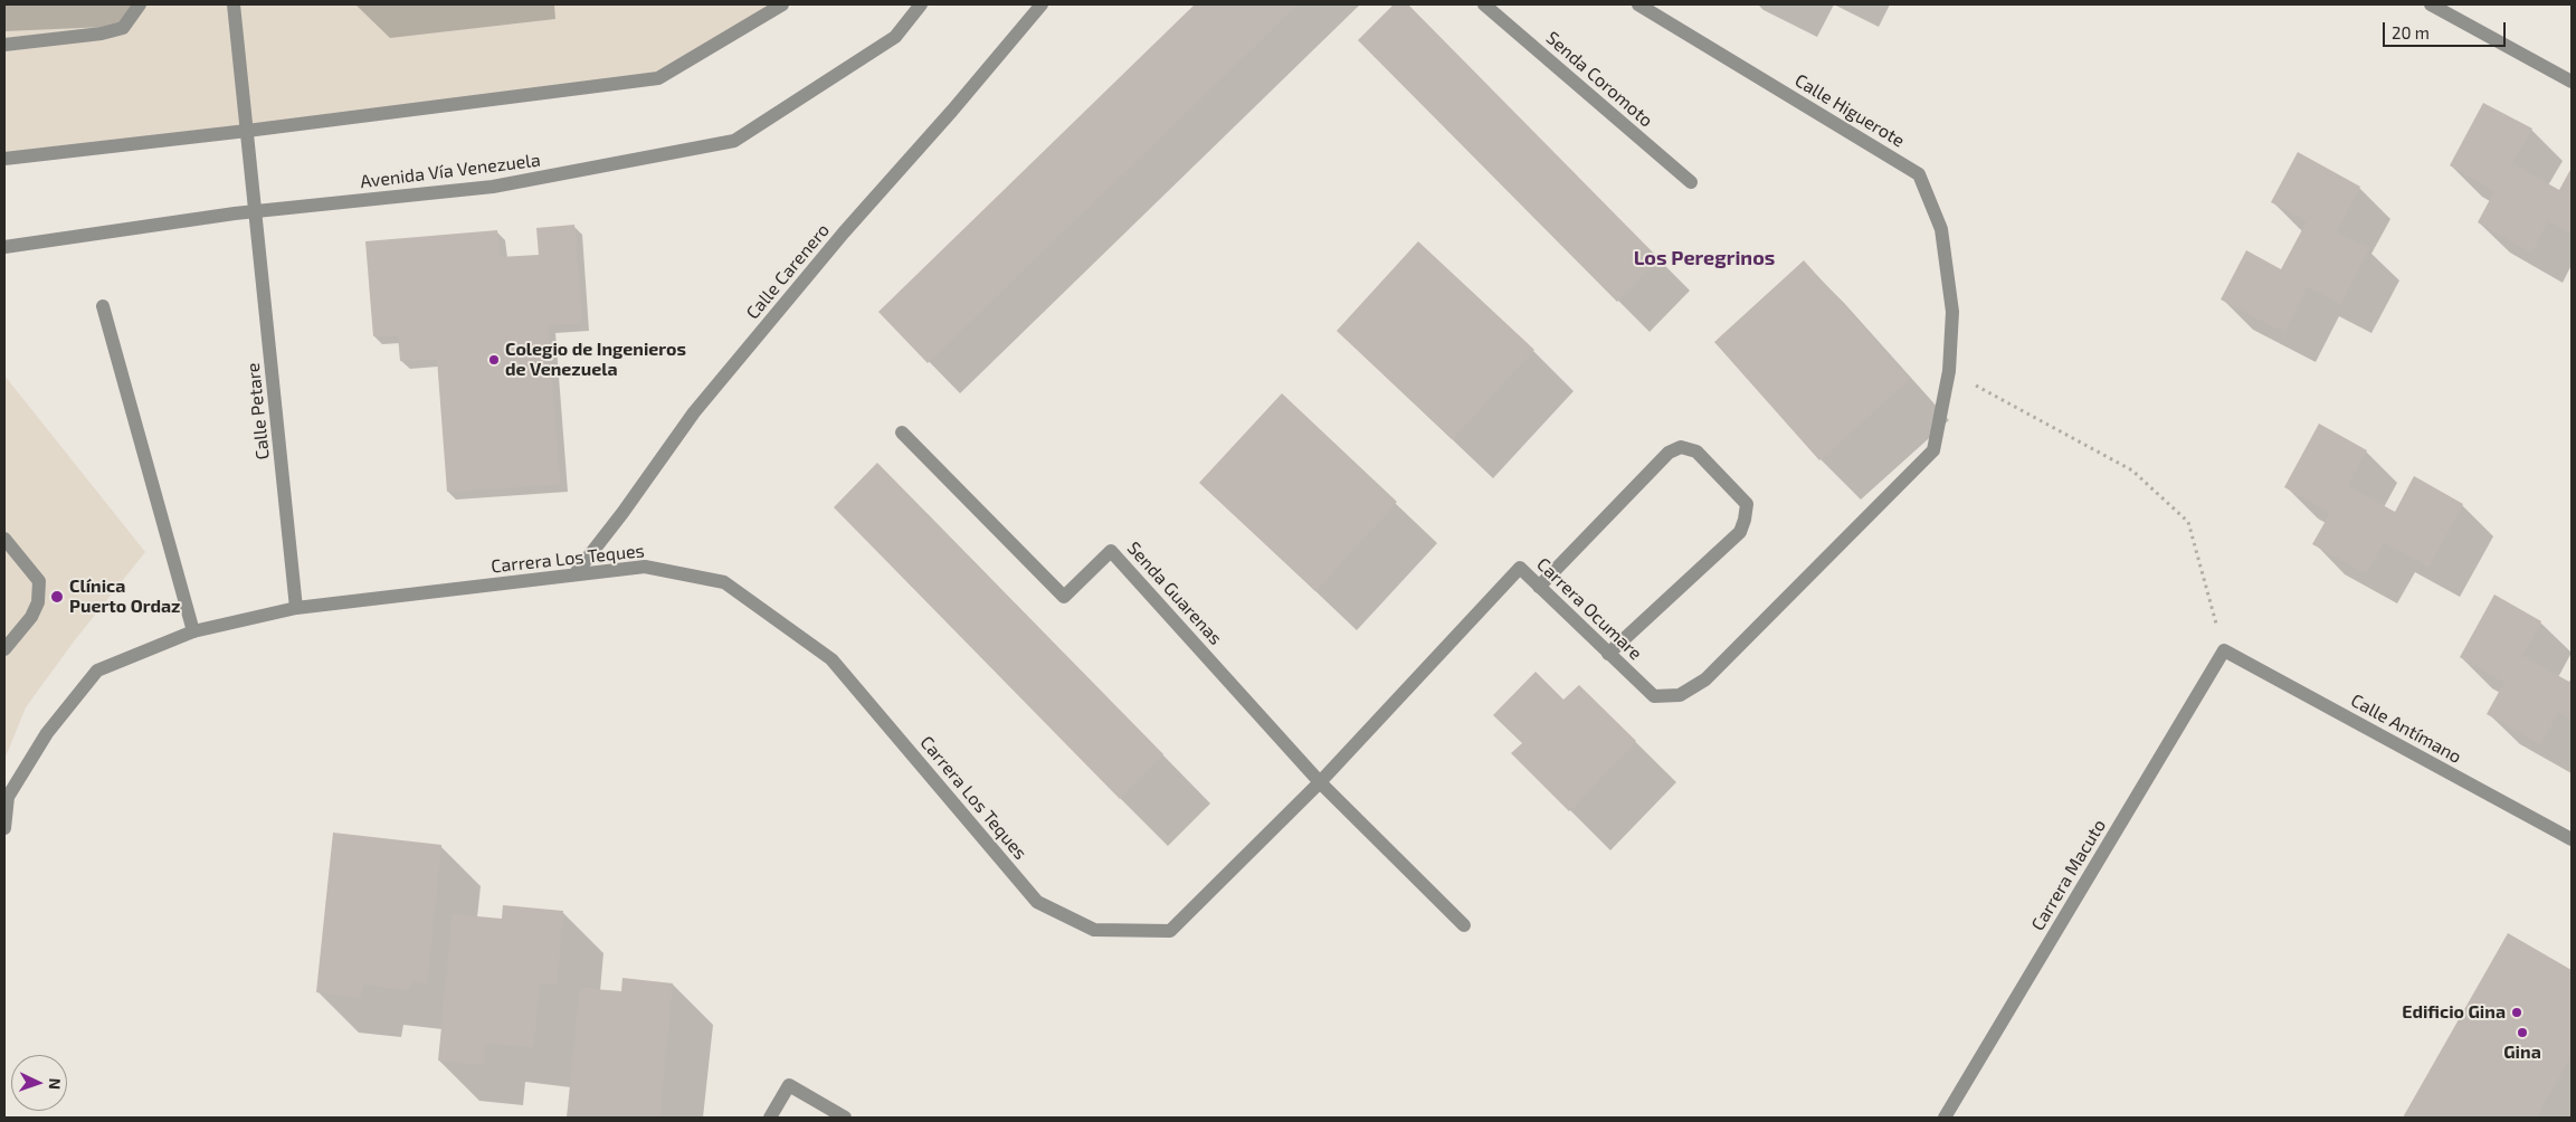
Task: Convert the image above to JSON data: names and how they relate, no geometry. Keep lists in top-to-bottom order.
{
  "streets": {
    "street": [
      "Senda Coromoto",
      "Calle Higuerote",
      "Avenida Vía Venezuela",
      "Calle Carenero",
      "Calle Petare",
      "Carrera Los Teques",
      "Senda Guarenas",
      "Carrera Ocumare",
      "Calle Antímano",
      "Carrera Macuto"
    ]
  },
  "crossings": [
    ["Calle Higuerote", "Carrera Ocumare"],
    ["Avenida Vía Venezuela", "Calle Petare"],
    ["Calle Carenero", "Carrera Los Teques"],
    ["Calle Petare", "Carrera Los Teques"],
    ["Carrera Los Teques", "Carrera Ocumare"],
    ["Senda Guarenas", "Carrera Ocumare"],
    ["Calle Antímano", "Carrera Macuto"]
  ],
  "districts": ["Los Peregrinos"],
  "places": [
    "Colegio de Ingenieros de Venezuela",
    "Clínica Puerto Ordaz",
    "Edificio Gina",
    "Gina"
  ],
  "scale_bar": "20 m",
  "north": "right"
}
